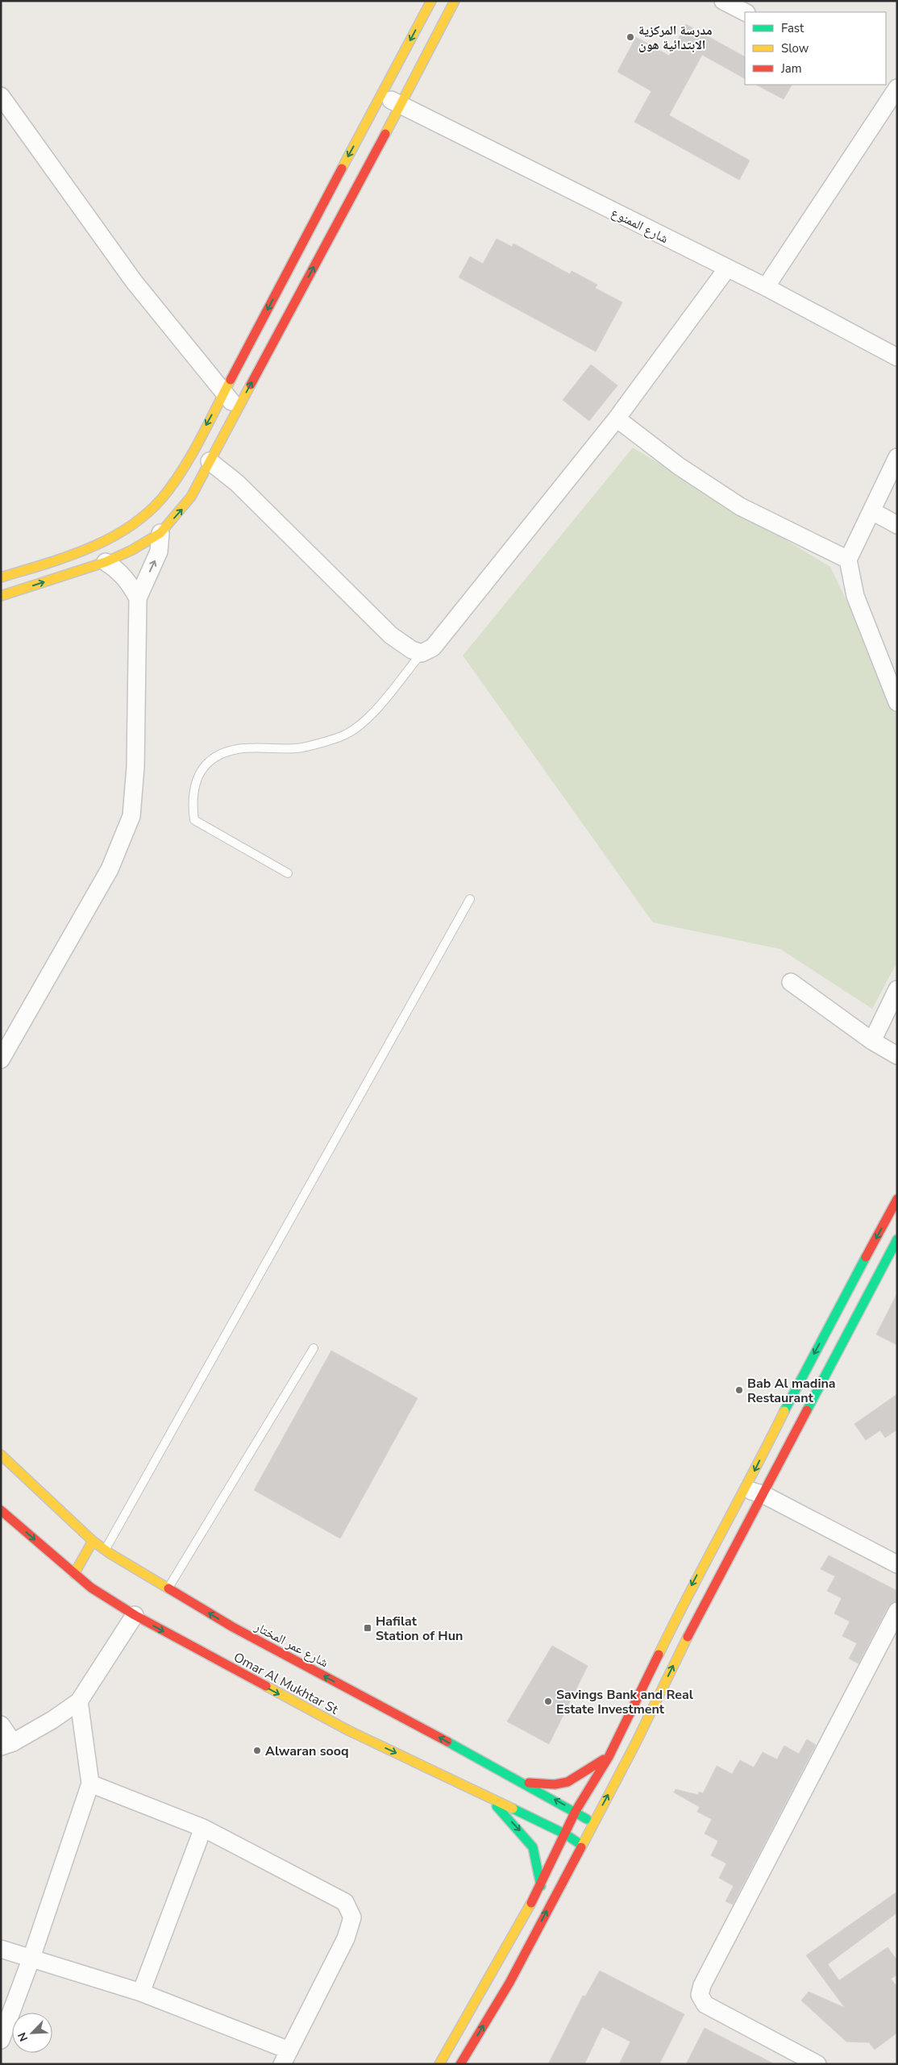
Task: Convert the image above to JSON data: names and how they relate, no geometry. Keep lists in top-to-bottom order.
{
  "streets": {
    "main road": ["شارع عمر المختار", "Omar Al Mukhtar St"],
    "street": ["شارع الممنوع"]
  },
  "one_way": ["شارع عمر المختار", "Omar Al Mukhtar St"],
  "places": {
    "other": [
      "مدرسة المركزية الابتدائية هون",
      "Bab Al madina Restaurant",
      "Savings Bank and Real Estate Investment",
      "Alwaran sooq"
    ],
    "transit": ["Hafilat Station of Hun"]
  },
  "legend": ["Fast", "Slow", "Jam"],
  "north": "bottom left"
}
